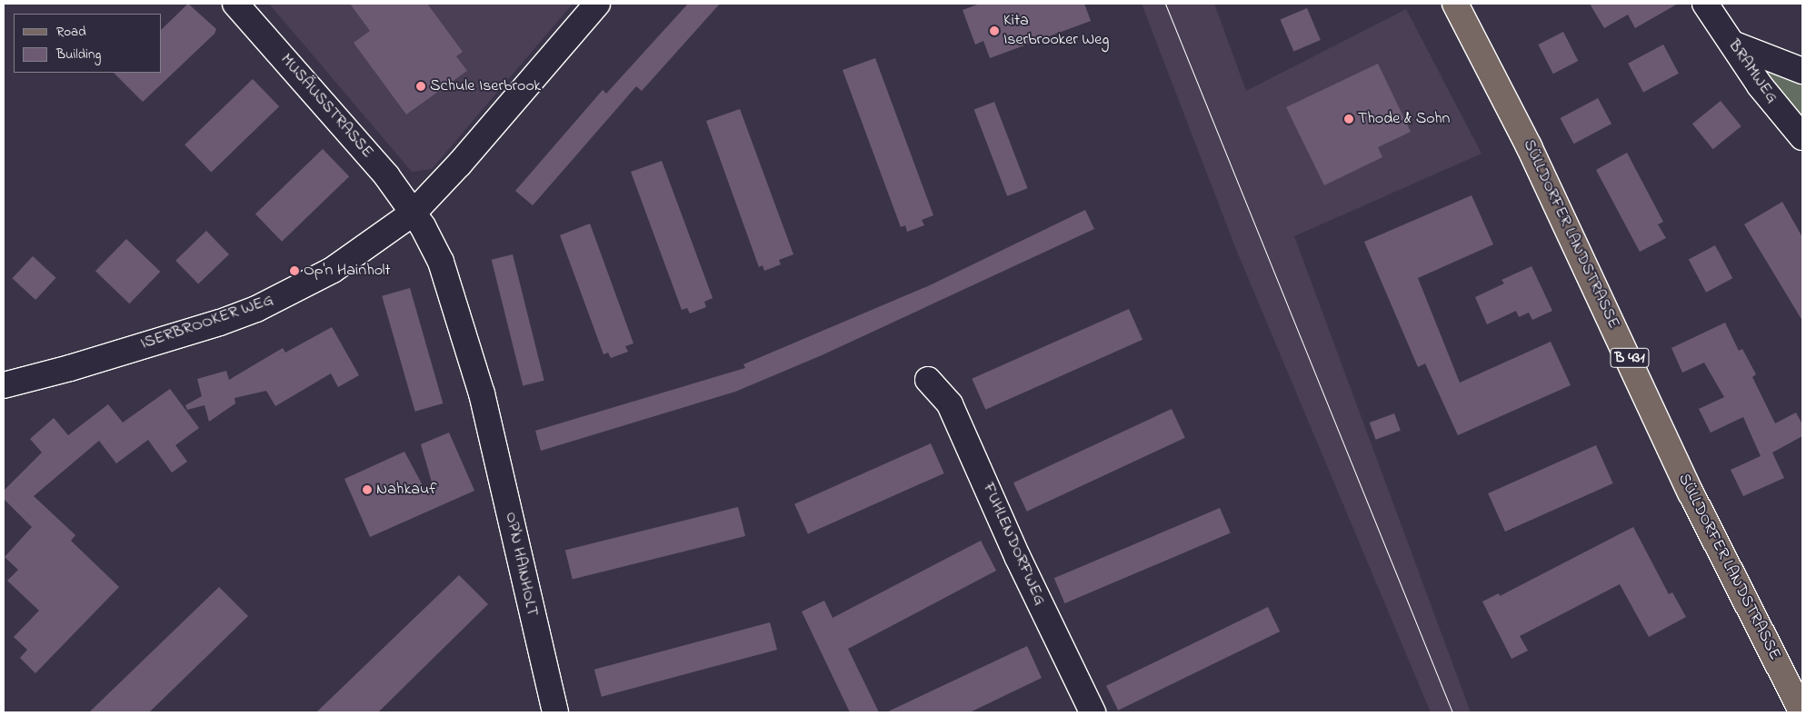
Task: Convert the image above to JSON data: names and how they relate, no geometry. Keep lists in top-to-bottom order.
{
  "streets": {
    "main road": ["SÜLLDORFER LANDSTRASSE", "B 431"],
    "street": [
      "BRAMWEG",
      "MUSÄUSSTRASSE",
      "ISERBROOKER WEG",
      "FUHLENDORFWEG",
      "OP'N HAINHOLT"
    ]
  },
  "crossings": [
    ["MUSÄUSSTRASSE", "ISERBROOKER WEG"],
    ["MUSÄUSSTRASSE", "OP'N HAINHOLT"],
    ["ISERBROOKER WEG", "OP'N HAINHOLT"]
  ],
  "places": [
    "Kita Iserbrooker Weg",
    "Schule Iserbrook",
    "Thode & Sohn",
    "Op'n Hainholt",
    "Nahkauf"
  ],
  "legend": ["Road", "Building"]
}
